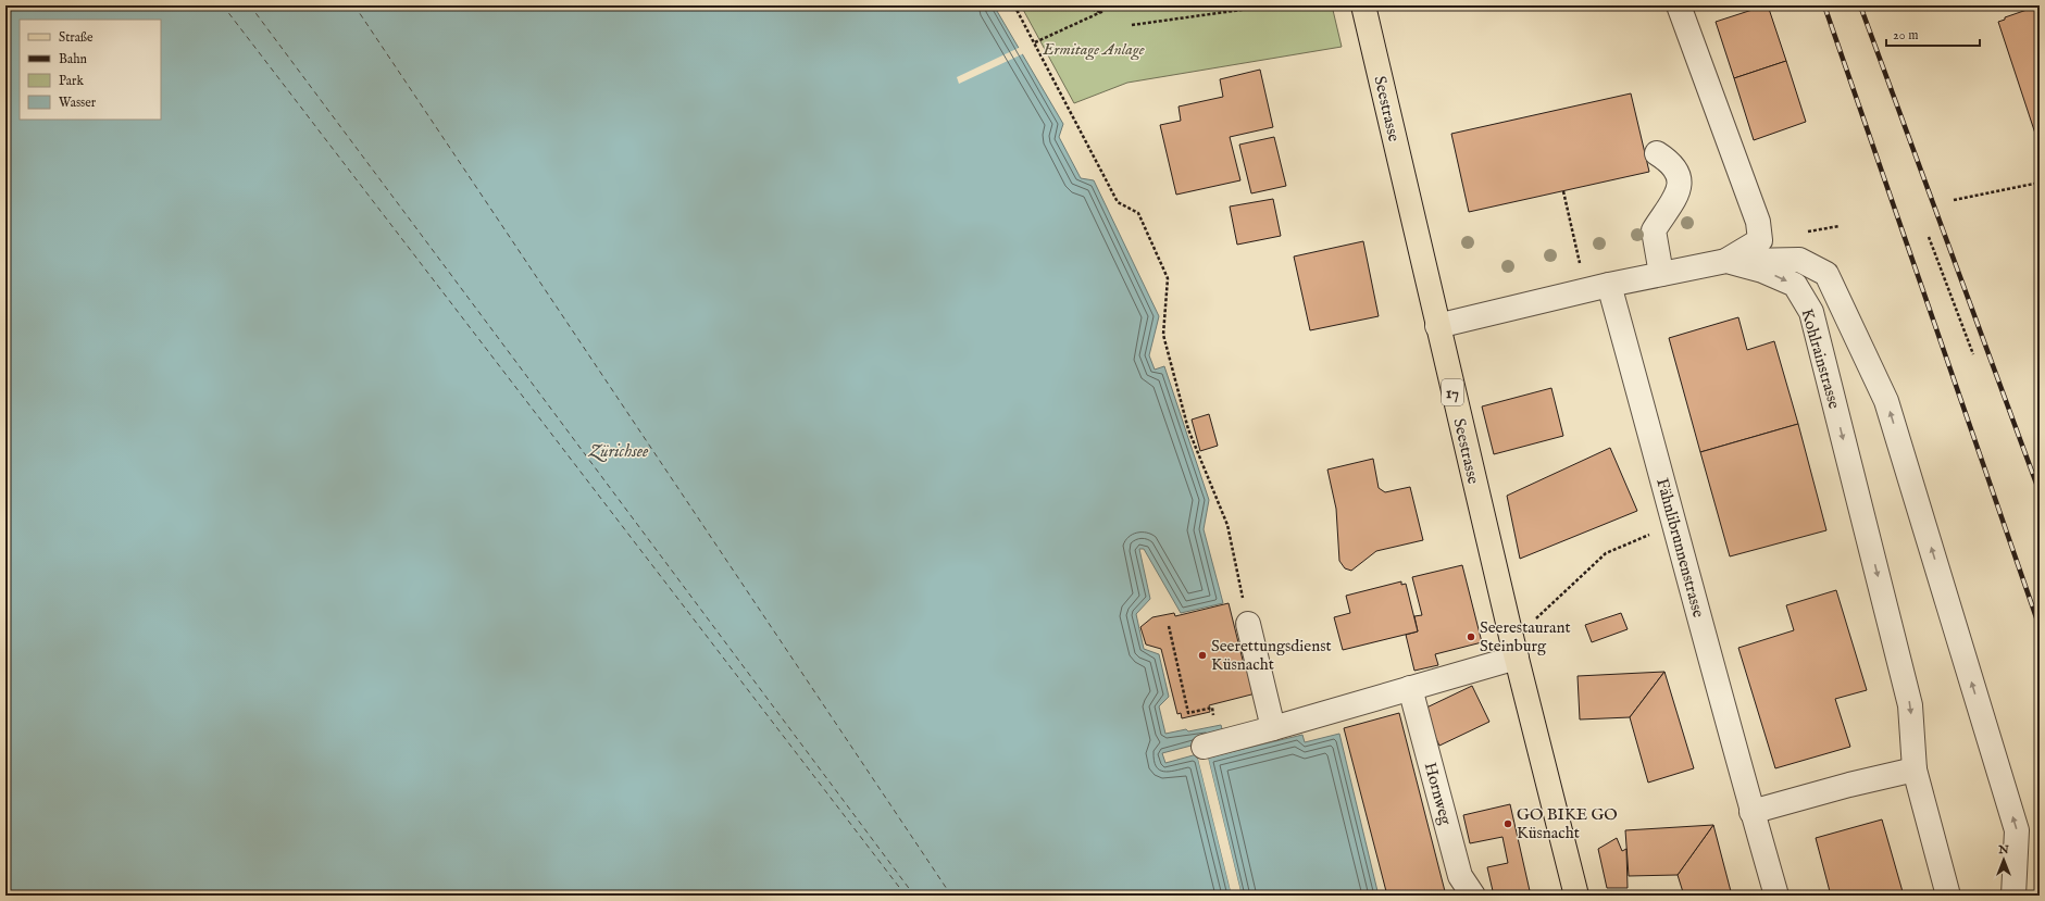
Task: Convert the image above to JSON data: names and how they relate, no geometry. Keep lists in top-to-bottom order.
{
  "streets": {
    "main road": ["Seestrasse", "17"],
    "street": ["Kohlrainstrasse", "Fähnlibrunnenstrasse", "Hornweg"]
  },
  "crossings": [
    ["Seestrasse", "Kohlrainstrasse"],
    ["Kohlrainstrasse", "Fähnlibrunnenstrasse"]
  ],
  "water": ["Zürichsee"],
  "parks": ["Ermitage Anlage"],
  "places": ["Seerestaurant Steinburg", "Seerettungsdienst Küsnacht", "GO BIKE GO Küsnacht"],
  "legend": [
    "Straße",
    "Bahn",
    "Park",
    "Wasser"
  ],
  "scale_bar": "20 m",
  "north": "top"
}
